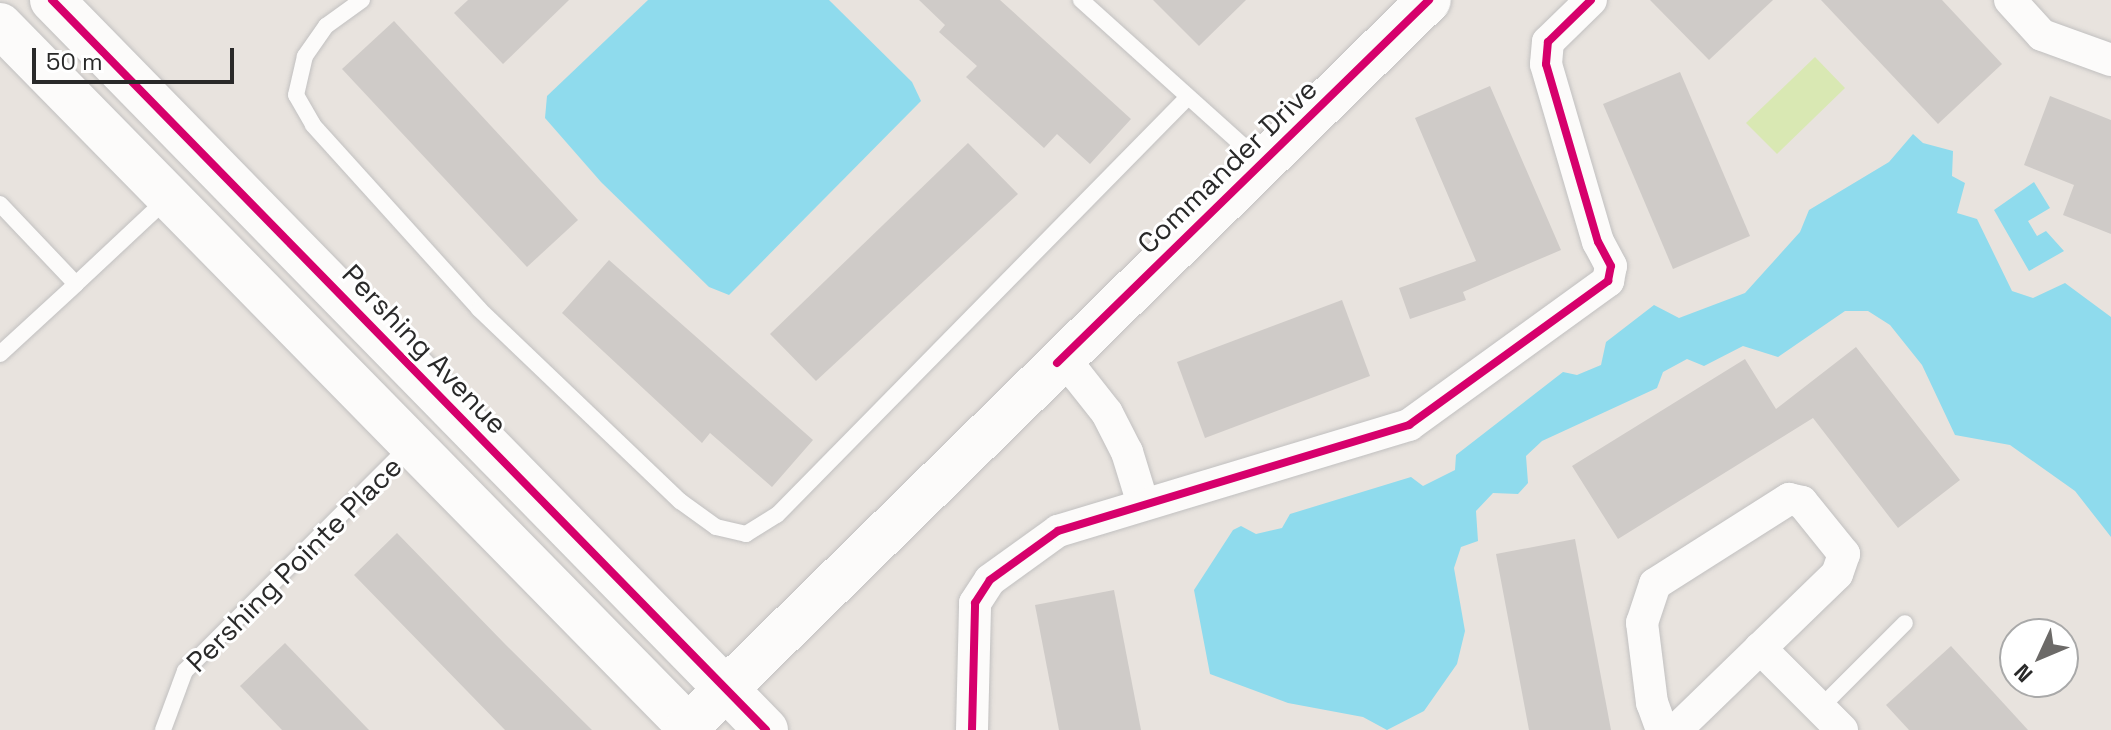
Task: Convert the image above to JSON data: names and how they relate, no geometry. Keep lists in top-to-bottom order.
{
  "streets": {
    "street": ["Commander Drive", "Pershing Avenue"],
    "lane": ["Pershing Pointe Place"]
  },
  "crossings": [
    ["Commander Drive", "Pershing Avenue"]
  ],
  "scale_bar": "50 m",
  "north": "bottom left"
}
